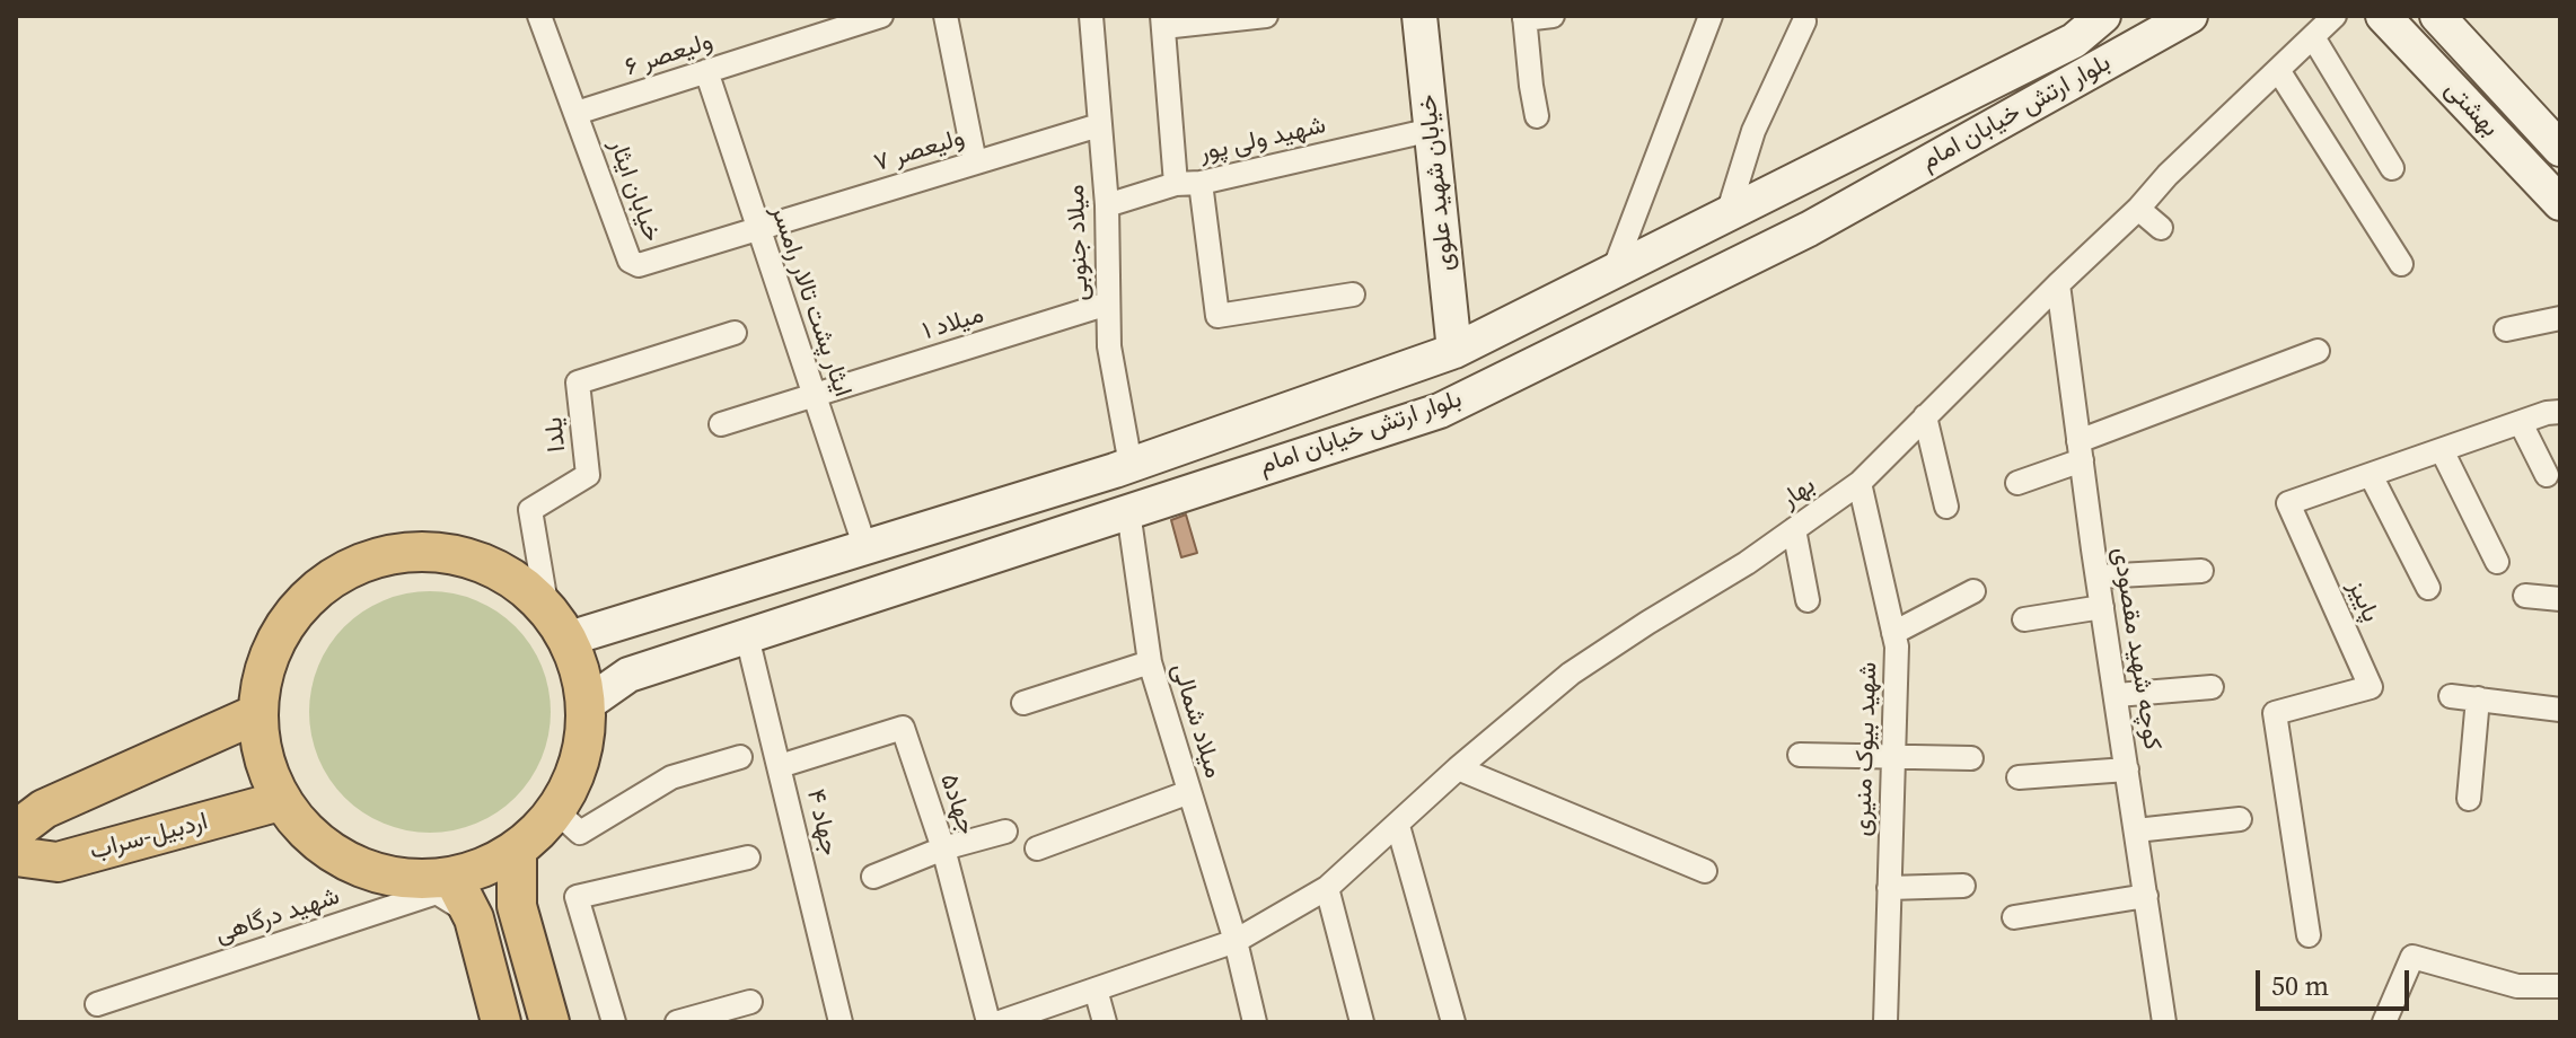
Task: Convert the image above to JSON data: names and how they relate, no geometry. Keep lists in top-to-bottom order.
{
  "streets": {
    "highway": ["اردبیل-سراب"],
    "main road": ["بهشتی", "بلوار ارتش خیابان امام", "خیابان شهید علوی"],
    "street": [
      "ولیعصر ۶",
      "شهید ولی پور",
      "ولیعصر ۷",
      "خیابان ایثار",
      "میلاد جنوبی",
      "ایثار پشت تالار رامسر",
      "میلاد ۱",
      "یلدا",
      "بهار",
      "پاییز",
      "کوچه شهید مقصودی",
      "میلاد شمالی",
      "شهید بیوک منیری",
      "جهاد۵",
      "جهاد ۴",
      "شهید درگاهی"
    ]
  },
  "crossings": [
    ["ولیعصر ۶", "خیابان ایثار"],
    ["ولیعصر ۶", "ایثار پشت تالار رامسر"],
    ["بلوار ارتش خیابان امام", "خیابان شهید علوی"],
    ["بلوار ارتش خیابان امام", "میلاد جنوبی"],
    ["بلوار ارتش خیابان امام", "ایثار پشت تالار رامسر"],
    ["بلوار ارتش خیابان امام", "یلدا"],
    ["بلوار ارتش خیابان امام", "میلاد شمالی"],
    ["بلوار ارتش خیابان امام", "جهاد ۴"],
    ["شهید ولی پور", "خیابان شهید علوی"],
    ["شهید ولی پور", "میلاد جنوبی"],
    ["ولیعصر ۷", "خیابان ایثار"],
    ["ولیعصر ۷", "میلاد جنوبی"],
    ["ولیعصر ۷", "ایثار پشت تالار رامسر"],
    ["خیابان ایثار", "ایثار پشت تالار رامسر"],
    ["میلاد جنوبی", "میلاد ۱"],
    ["ایثار پشت تالار رامسر", "میلاد ۱"],
    ["بهار", "کوچه شهید مقصودی"],
    ["بهار", "میلاد شمالی"],
    ["بهار", "شهید بیوک منیری"],
    ["جهاد۵", "جهاد ۴"]
  ],
  "scale_bar": "50 m"
}
